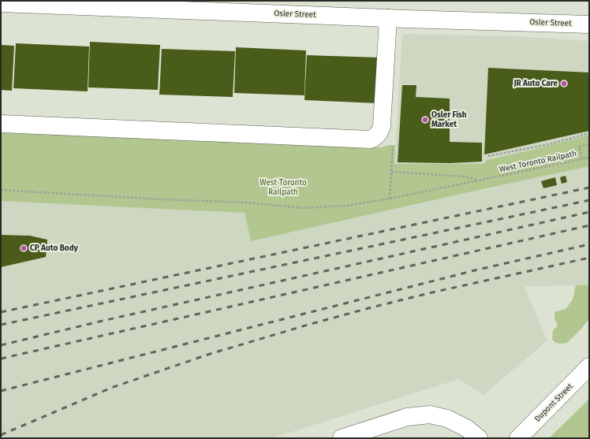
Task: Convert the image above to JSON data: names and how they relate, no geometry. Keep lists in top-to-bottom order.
{
  "streets": {
    "street": ["Osler Street", "Dupont Street"],
    "path": ["West Toronto Railpath"]
  },
  "parks": ["West Toronto Railpath"],
  "places": ["JR Auto Care", "Osler Fish Market", "CP Auto Body"]
}
